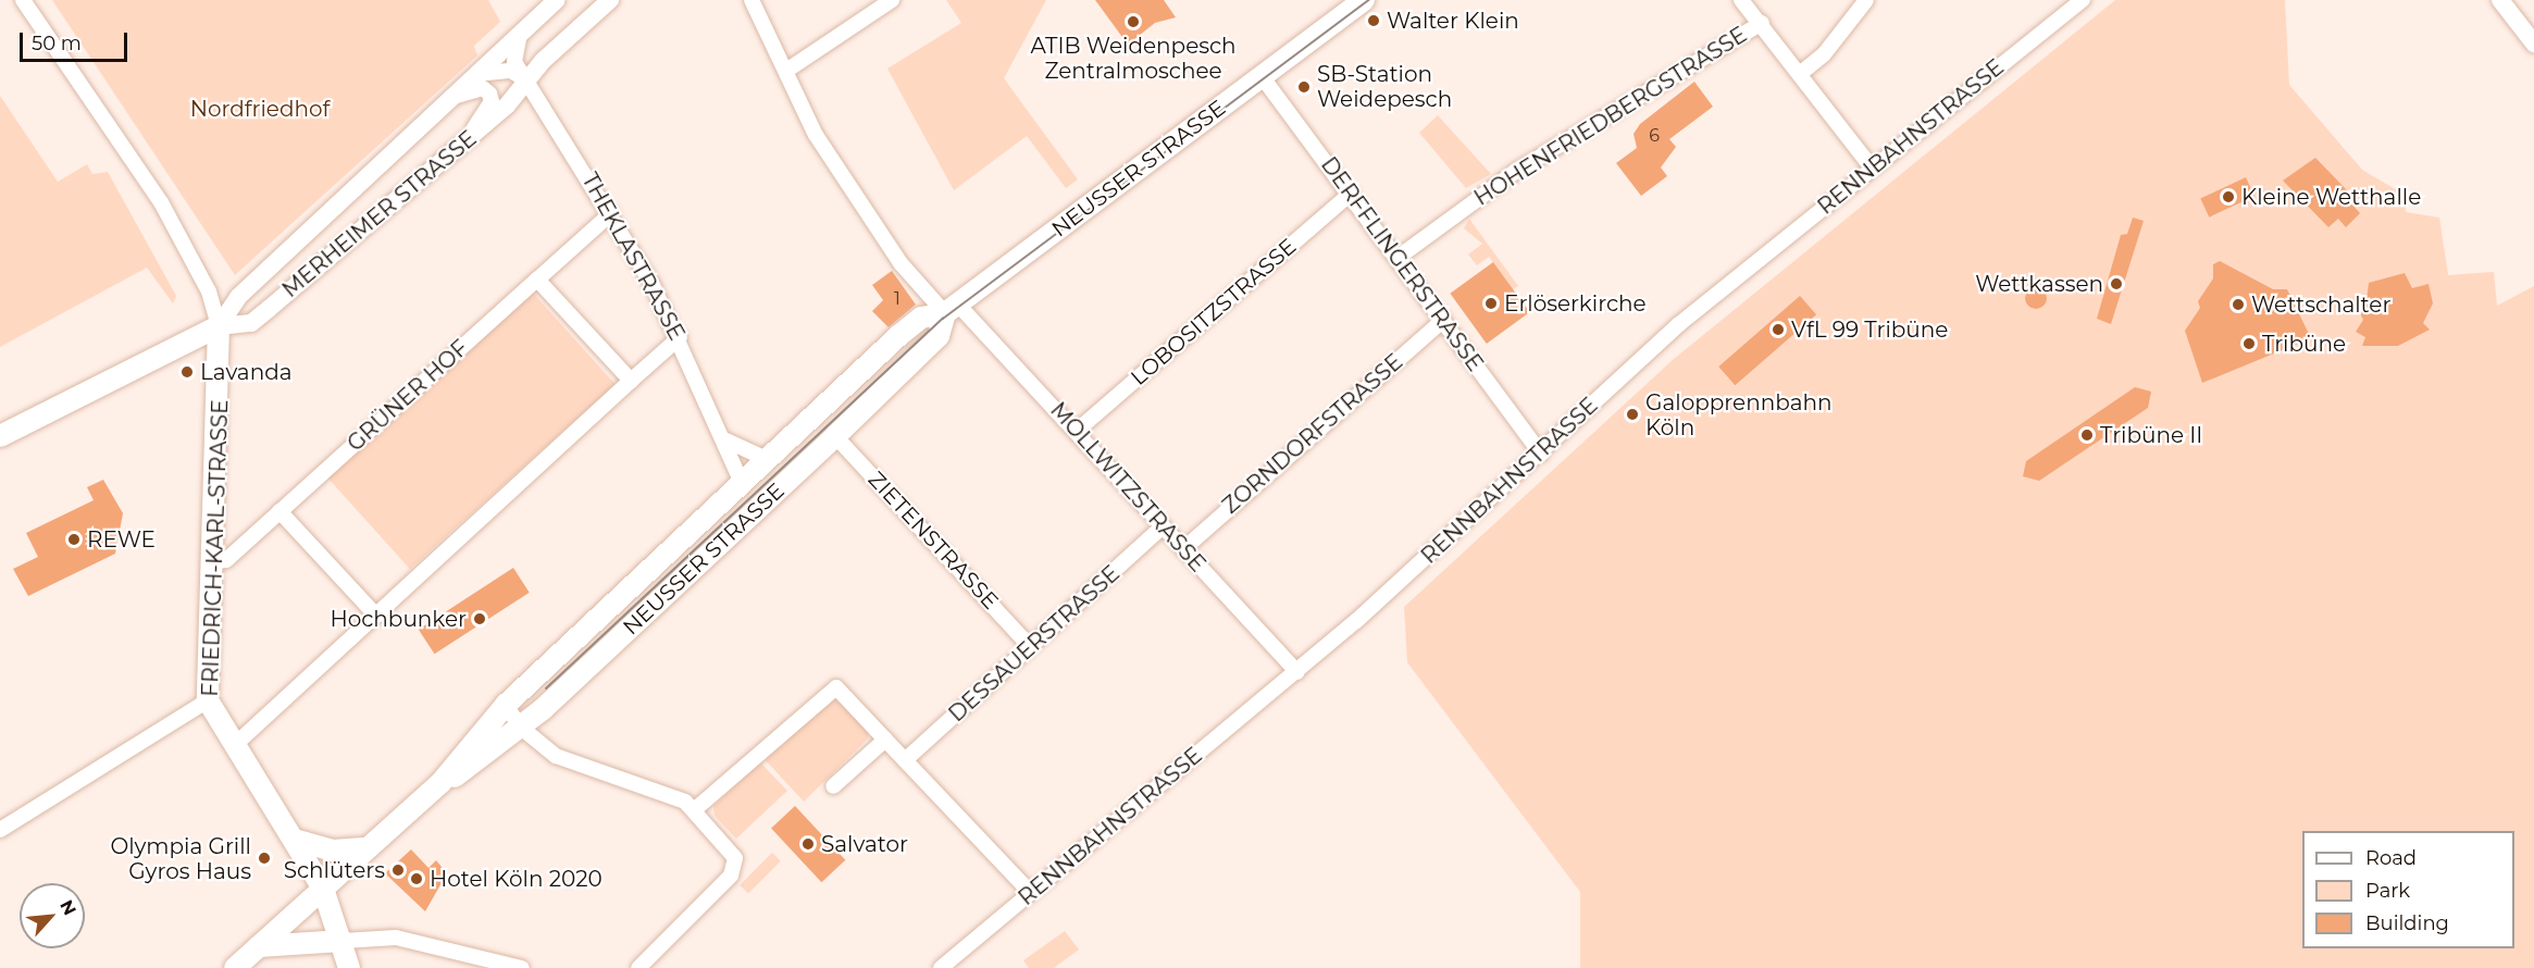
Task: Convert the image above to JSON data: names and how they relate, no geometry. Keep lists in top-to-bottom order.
{
  "streets": {
    "main road": ["NEUSSER STRASSE", "MERHEIMER STRASSE", "FRIEDRICH-KARL-STRASSE"],
    "street": [
      "HOHENFRIEDBERGSTRASSE",
      "RENNBAHNSTRASSE",
      "THEKLASTRASSE",
      "DERFFLINGERSTRASSE",
      "LOBOSITZSTRASSE",
      "GRÜNER HOF",
      "ZORNDORFSTRASSE",
      "MOLLWITZSTRASSE",
      "ZIETENSTRASSE",
      "DESSAUERSTRASSE"
    ]
  },
  "crossings": [
    ["HOHENFRIEDBERGSTRASSE", "DERFFLINGERSTRASSE"],
    ["RENNBAHNSTRASSE", "DERFFLINGERSTRASSE"],
    ["RENNBAHNSTRASSE", "MOLLWITZSTRASSE"],
    ["NEUSSER STRASSE", "THEKLASTRASSE"],
    ["NEUSSER STRASSE", "DERFFLINGERSTRASSE"],
    ["NEUSSER STRASSE", "MOLLWITZSTRASSE"],
    ["NEUSSER STRASSE", "ZIETENSTRASSE"],
    ["NEUSSER STRASSE", "FRIEDRICH-KARL-STRASSE"],
    ["MERHEIMER STRASSE", "THEKLASTRASSE"],
    ["MERHEIMER STRASSE", "FRIEDRICH-KARL-STRASSE"],
    ["THEKLASTRASSE", "GRÜNER HOF"],
    ["DERFFLINGERSTRASSE", "LOBOSITZSTRASSE"],
    ["DERFFLINGERSTRASSE", "ZORNDORFSTRASSE"],
    ["LOBOSITZSTRASSE", "MOLLWITZSTRASSE"],
    ["GRÜNER HOF", "FRIEDRICH-KARL-STRASSE"],
    ["ZORNDORFSTRASSE", "MOLLWITZSTRASSE"],
    ["MOLLWITZSTRASSE", "DESSAUERSTRASSE"],
    ["ZIETENSTRASSE", "DESSAUERSTRASSE"]
  ],
  "parks": ["Nordfriedhof"],
  "places": [
    "Walter Klein",
    "ATIB Weidenpesch Zentralmoschee",
    "SB-Station Weidepesch",
    "Kleine Wetthalle",
    "Wettkassen",
    "Erlöserkirche",
    "Wettschalter",
    "VfL 99 Tribüne",
    "Tribüne",
    "Lavanda",
    "Galopprennbahn Köln",
    "Tribüne II",
    "REWE",
    "Hochbunker",
    "Salvator",
    "Olympia Grill Gyros Haus",
    "Schlüters",
    "Hotel Köln 2020"
  ],
  "house_numbers": ["6", "1"],
  "legend": ["Road", "Park", "Building"],
  "scale_bar": "50 m",
  "north": "top right"
}
